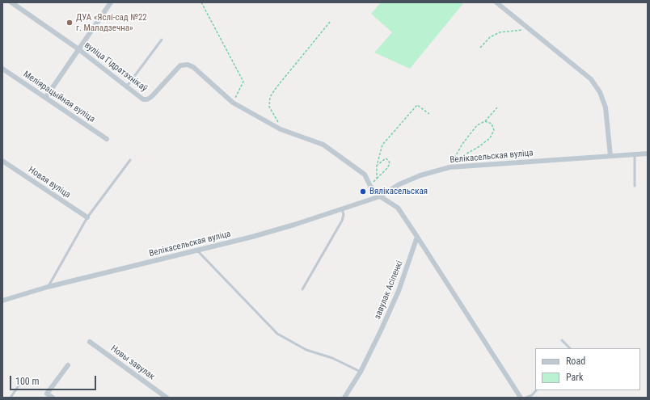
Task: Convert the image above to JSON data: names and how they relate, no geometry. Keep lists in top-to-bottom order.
{
  "streets": {
    "street": [
      "вуліца Гідратэхнікаў",
      "Меліярацыйная вуліца",
      "Велікасельская вуліца",
      "Новая вуліца",
      "завулак Асіпенкі",
      "Новы завулак"
    ]
  },
  "places": ["ДУА «Яслі-сад №22 г. Маладзечна»", "Вялікасельская"],
  "legend": ["Road", "Park"],
  "scale_bar": "100 m"
}
